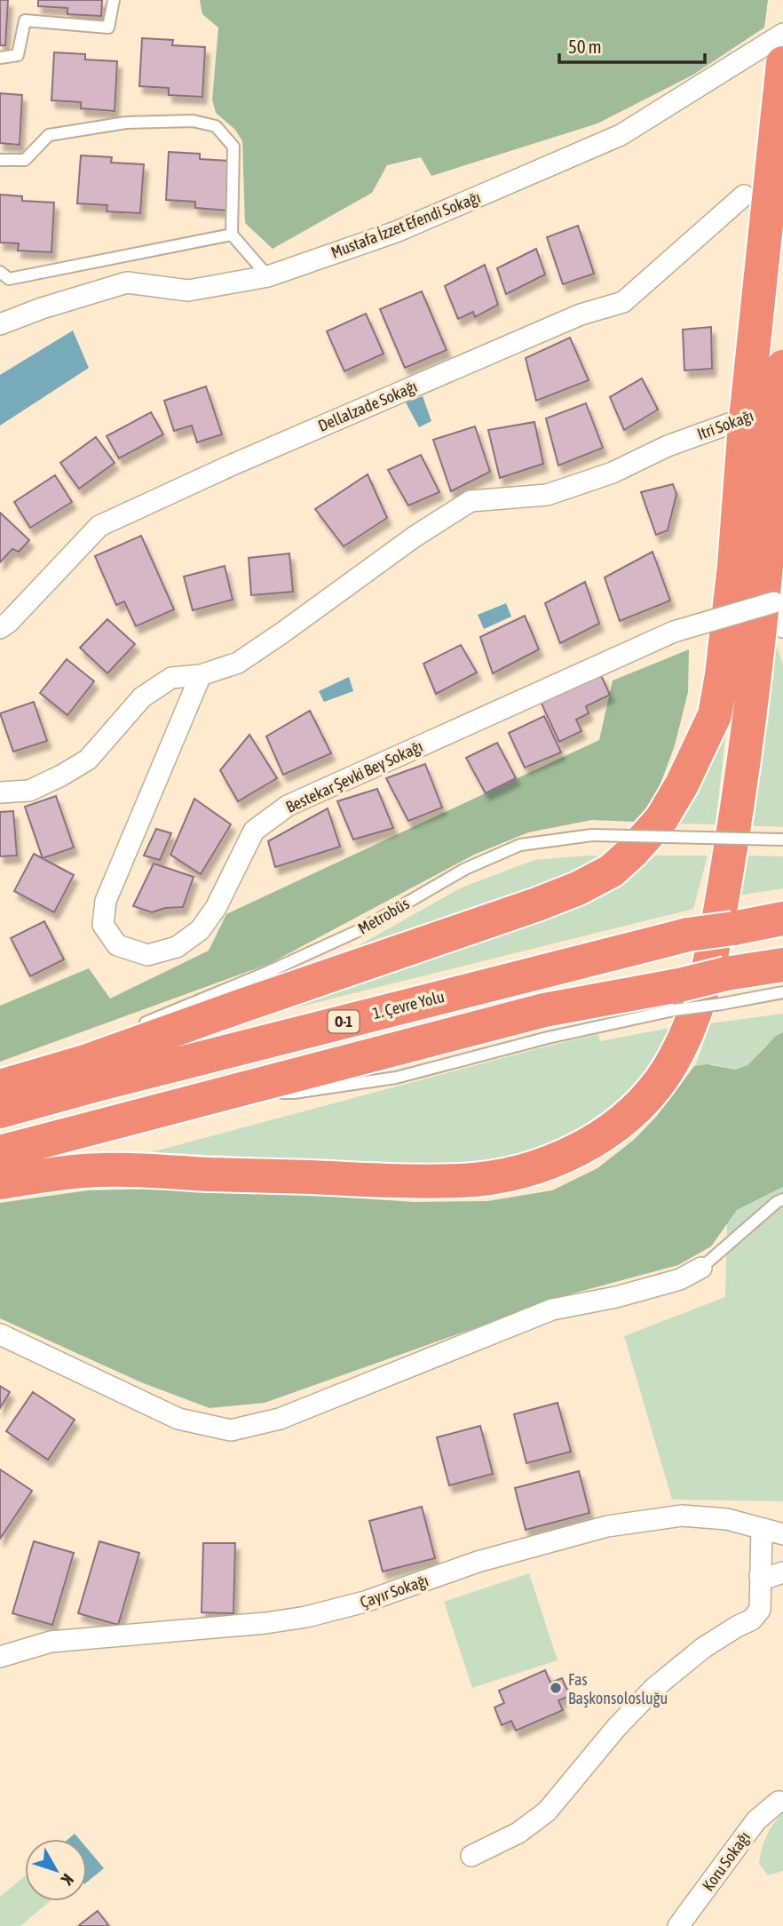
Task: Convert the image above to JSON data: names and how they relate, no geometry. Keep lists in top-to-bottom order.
{
  "streets": {
    "highway": ["1. Çevre Yolu", "O-1"],
    "street": [
      "Mustafa İzzet Efendi Sokağı",
      "Dellalzade Sokağı",
      "Itri Sokağı",
      "Bestekar Şevki Bey Sokağı",
      "Çayır Sokağı",
      "Koru Sokağı"
    ],
    "lane": ["Metrobüs"]
  },
  "crossings": [
    ["Itri Sokağı", "Bestekar Şevki Bey Sokağı"]
  ],
  "places": ["Fas Başkonsolosluğu"],
  "scale_bar": "50 m",
  "north": "bottom right"
}
